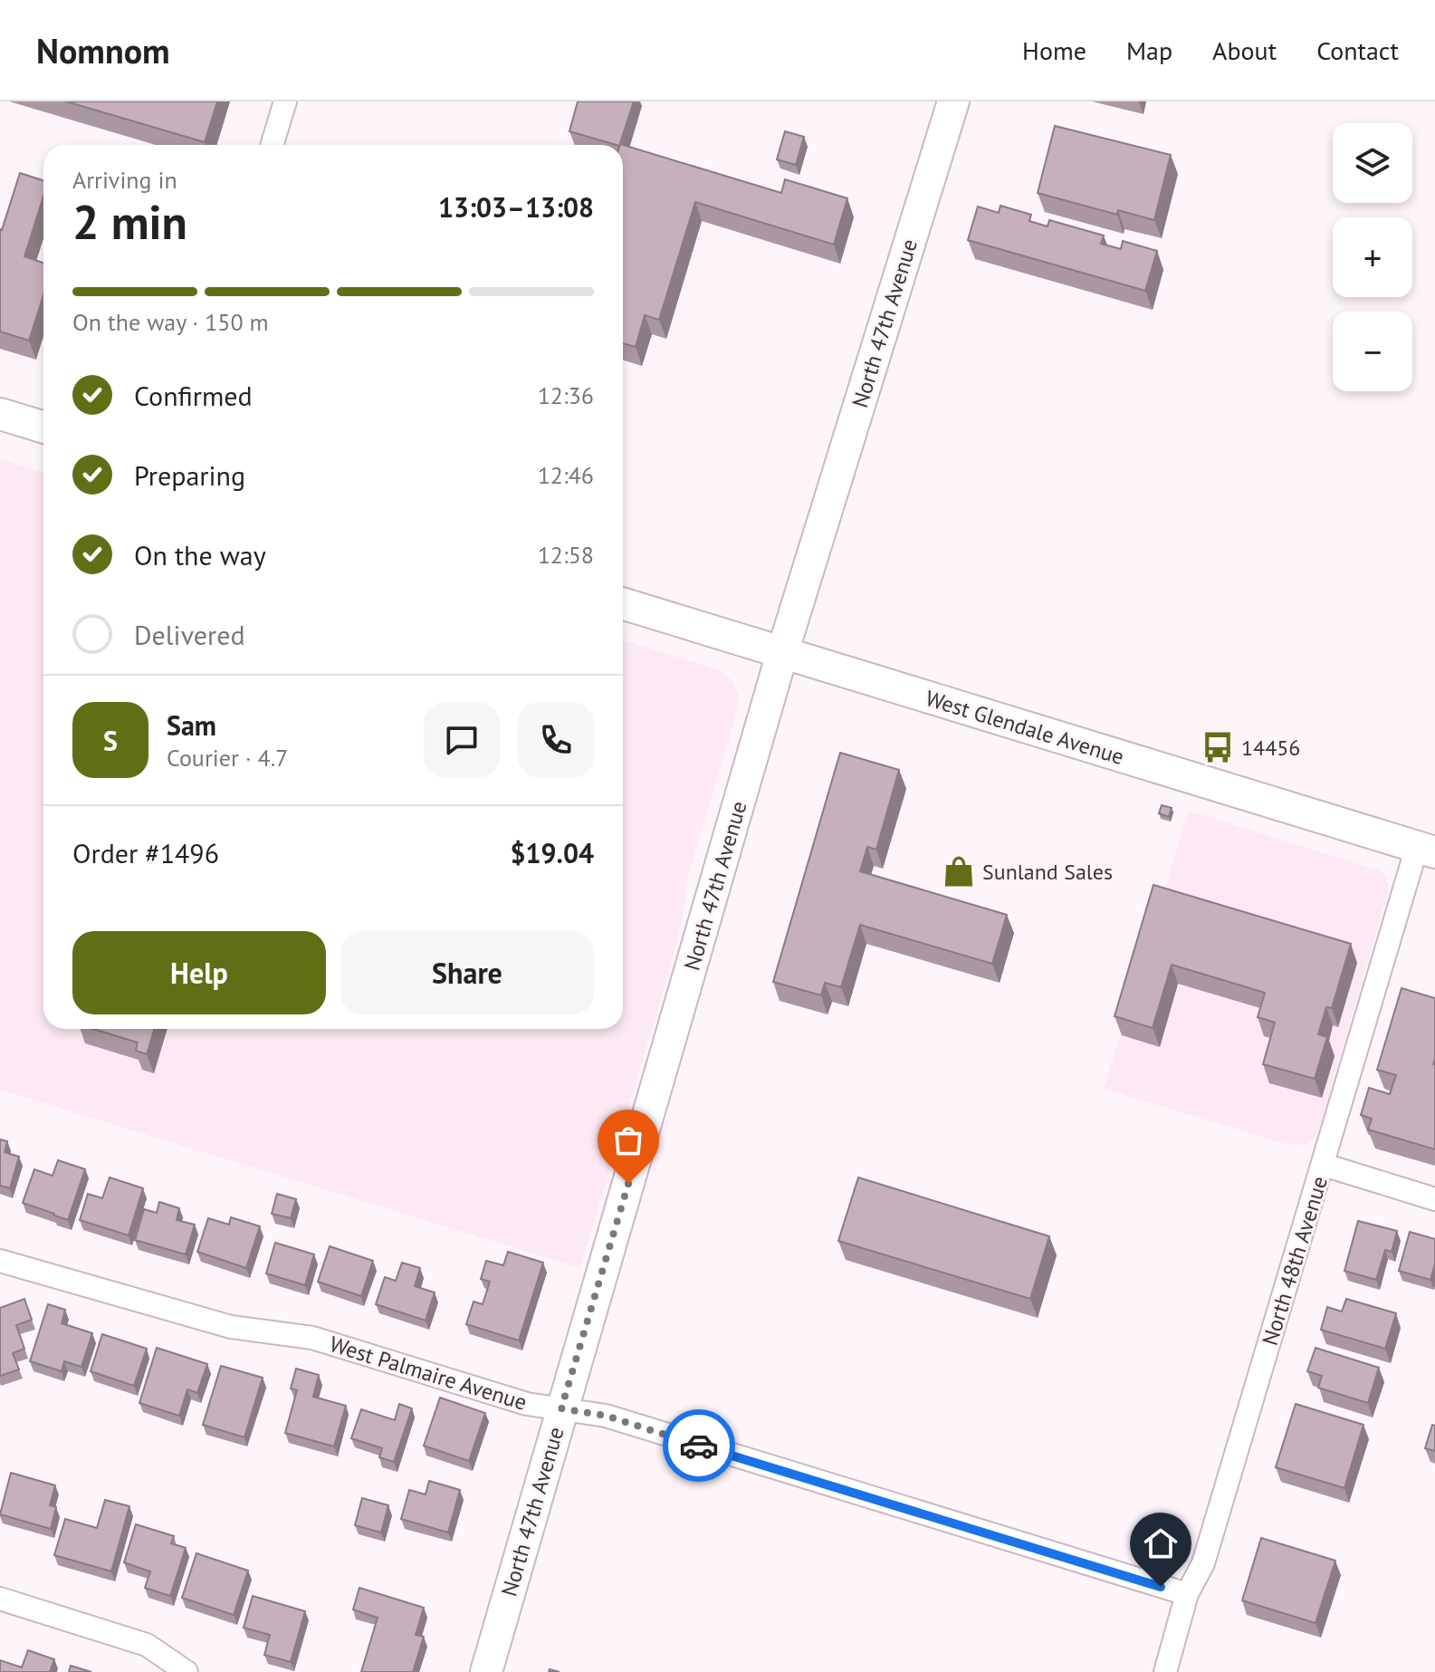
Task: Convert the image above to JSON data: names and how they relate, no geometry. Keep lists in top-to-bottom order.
{
  "streets": {
    "street": [
      "North 47th Avenue",
      "West Glendale Avenue",
      "North 48th Avenue",
      "West Palmaire Avenue"
    ]
  },
  "crossings": [
    ["North 47th Avenue", "West Glendale Avenue"],
    ["North 47th Avenue", "West Palmaire Avenue"],
    ["West Glendale Avenue", "North 48th Avenue"],
    ["North 48th Avenue", "West Palmaire Avenue"]
  ],
  "places": {
    "bus stop": ["14456"],
    "shop": ["Sunland Sales"]
  },
  "page": {
    "header": "Nomnom",
    "nav": [
      "Home",
      "Map",
      "About",
      "Contact"
    ],
    "map_buttons": ["+", "−"],
    "heading": ["2 min", "Arriving in", "13:03–13:08"],
    "panel": [
      "Sam",
      "Courier · 4.7",
      "Order #1496",
      "$19.04"
    ],
    "bar": "On the way · 150 m",
    "list": [
      ["Confirmed", "12:36"],
      ["Preparing", "12:46"],
      ["On the way", "12:58"],
      "Delivered"
    ],
    "round": "S",
    "buttons": ["Help", "Share"]
  }
}
